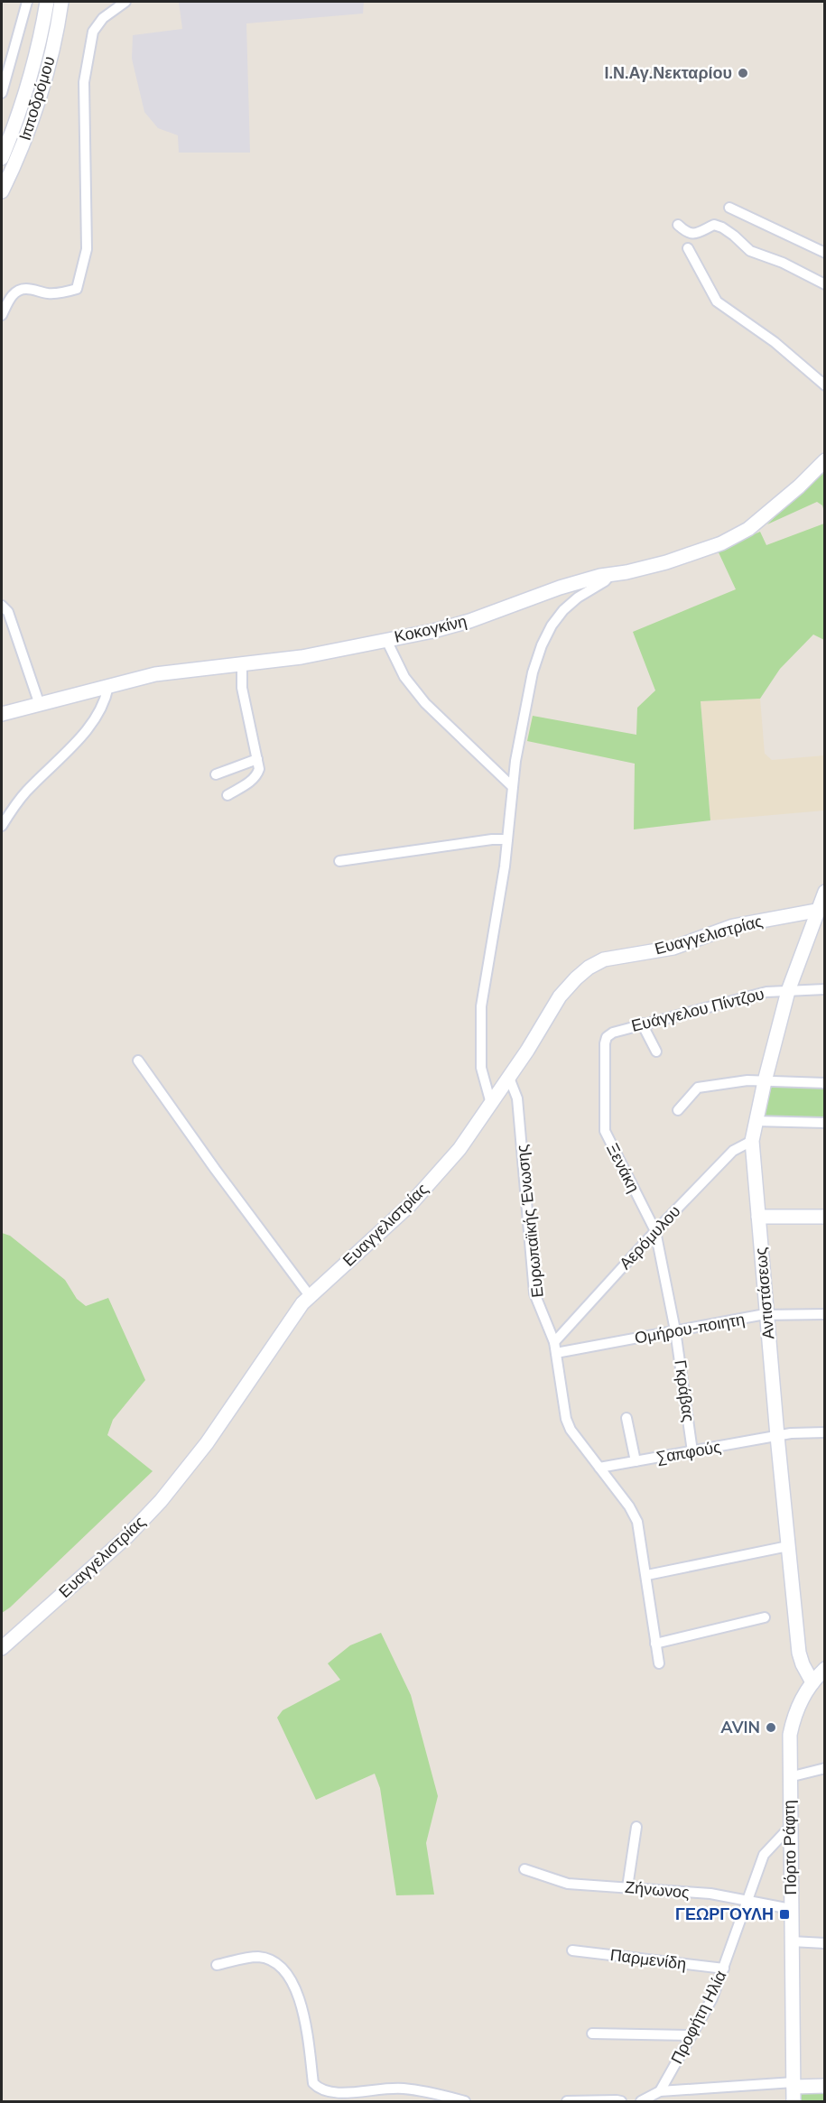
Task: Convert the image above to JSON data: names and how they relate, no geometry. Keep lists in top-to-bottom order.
{
  "streets": {
    "street": [
      "Ιπποδρόμου",
      "Κοκογκίνη",
      "Ευαγγελιστρίας",
      "Ευάγγελου Πίντζου",
      "Ξενάκη",
      "Ευρωπαϊκής Ένωσης",
      "Αερόμυλου",
      "Αντιστάσεως",
      "Ομήρου-ποιητη",
      "Γκράβας",
      "Σαπφούς",
      "Πόρτο Ράφτη",
      "Ζήνωνος",
      "Παρμενίδη",
      "Προφήτη Ηλία"
    ]
  },
  "crossings": [
    ["Ευαγγελιστρίας", "Ευρωπαϊκής Ένωσης"],
    ["Ευαγγελιστρίας", "Αντιστάσεως"],
    ["Ευάγγελου Πίντζου", "Ξενάκη"],
    ["Ευάγγελου Πίντζου", "Αντιστάσεως"],
    ["Ξενάκη", "Αερόμυλου"],
    ["Ξενάκη", "Ομήρου-ποιητη"],
    ["Ξενάκη", "Γκράβας"],
    ["Ευρωπαϊκής Ένωσης", "Αερόμυλου"],
    ["Ευρωπαϊκής Ένωσης", "Ομήρου-ποιητη"],
    ["Ευρωπαϊκής Ένωσης", "Σαπφούς"],
    ["Αερόμυλου", "Αντιστάσεως"],
    ["Αντιστάσεως", "Ομήρου-ποιητη"],
    ["Αντιστάσεως", "Σαπφούς"],
    ["Αντιστάσεως", "Πόρτο Ράφτη"],
    ["Ομήρου-ποιητη", "Γκράβας"],
    ["Γκράβας", "Σαπφούς"],
    ["Πόρτο Ράφτη", "Ζήνωνος"],
    ["Πόρτο Ράφτη", "Προφήτη Ηλία"],
    ["Ζήνωνος", "Προφήτη Ηλία"],
    ["Παρμενίδη", "Προφήτη Ηλία"]
  ],
  "places": {
    "other": ["Ι.Ν.Αγ.Νεκταρίου", "AVIN"],
    "transit": ["ΓΕΩΡΓΟΥΛΗ"]
  }
}
